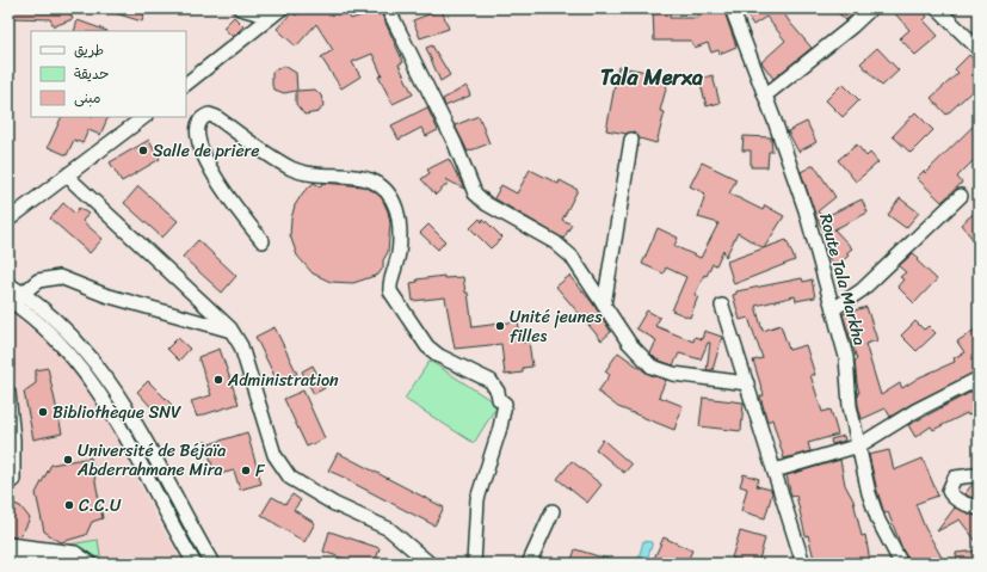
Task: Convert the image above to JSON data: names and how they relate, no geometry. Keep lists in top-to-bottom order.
{
  "streets": {
    "street": ["Route Tala Markha"]
  },
  "districts": ["Tala Merxa"],
  "places": [
    "Salle de prière",
    "Unité jeunes filles",
    "Administration",
    "Bibliothèque SNV",
    "Université de Béjaïa Abderrahmane Mira",
    "F",
    "C.C.U"
  ],
  "legend": ["طريق", "حديقة", "مبنى"]
}
